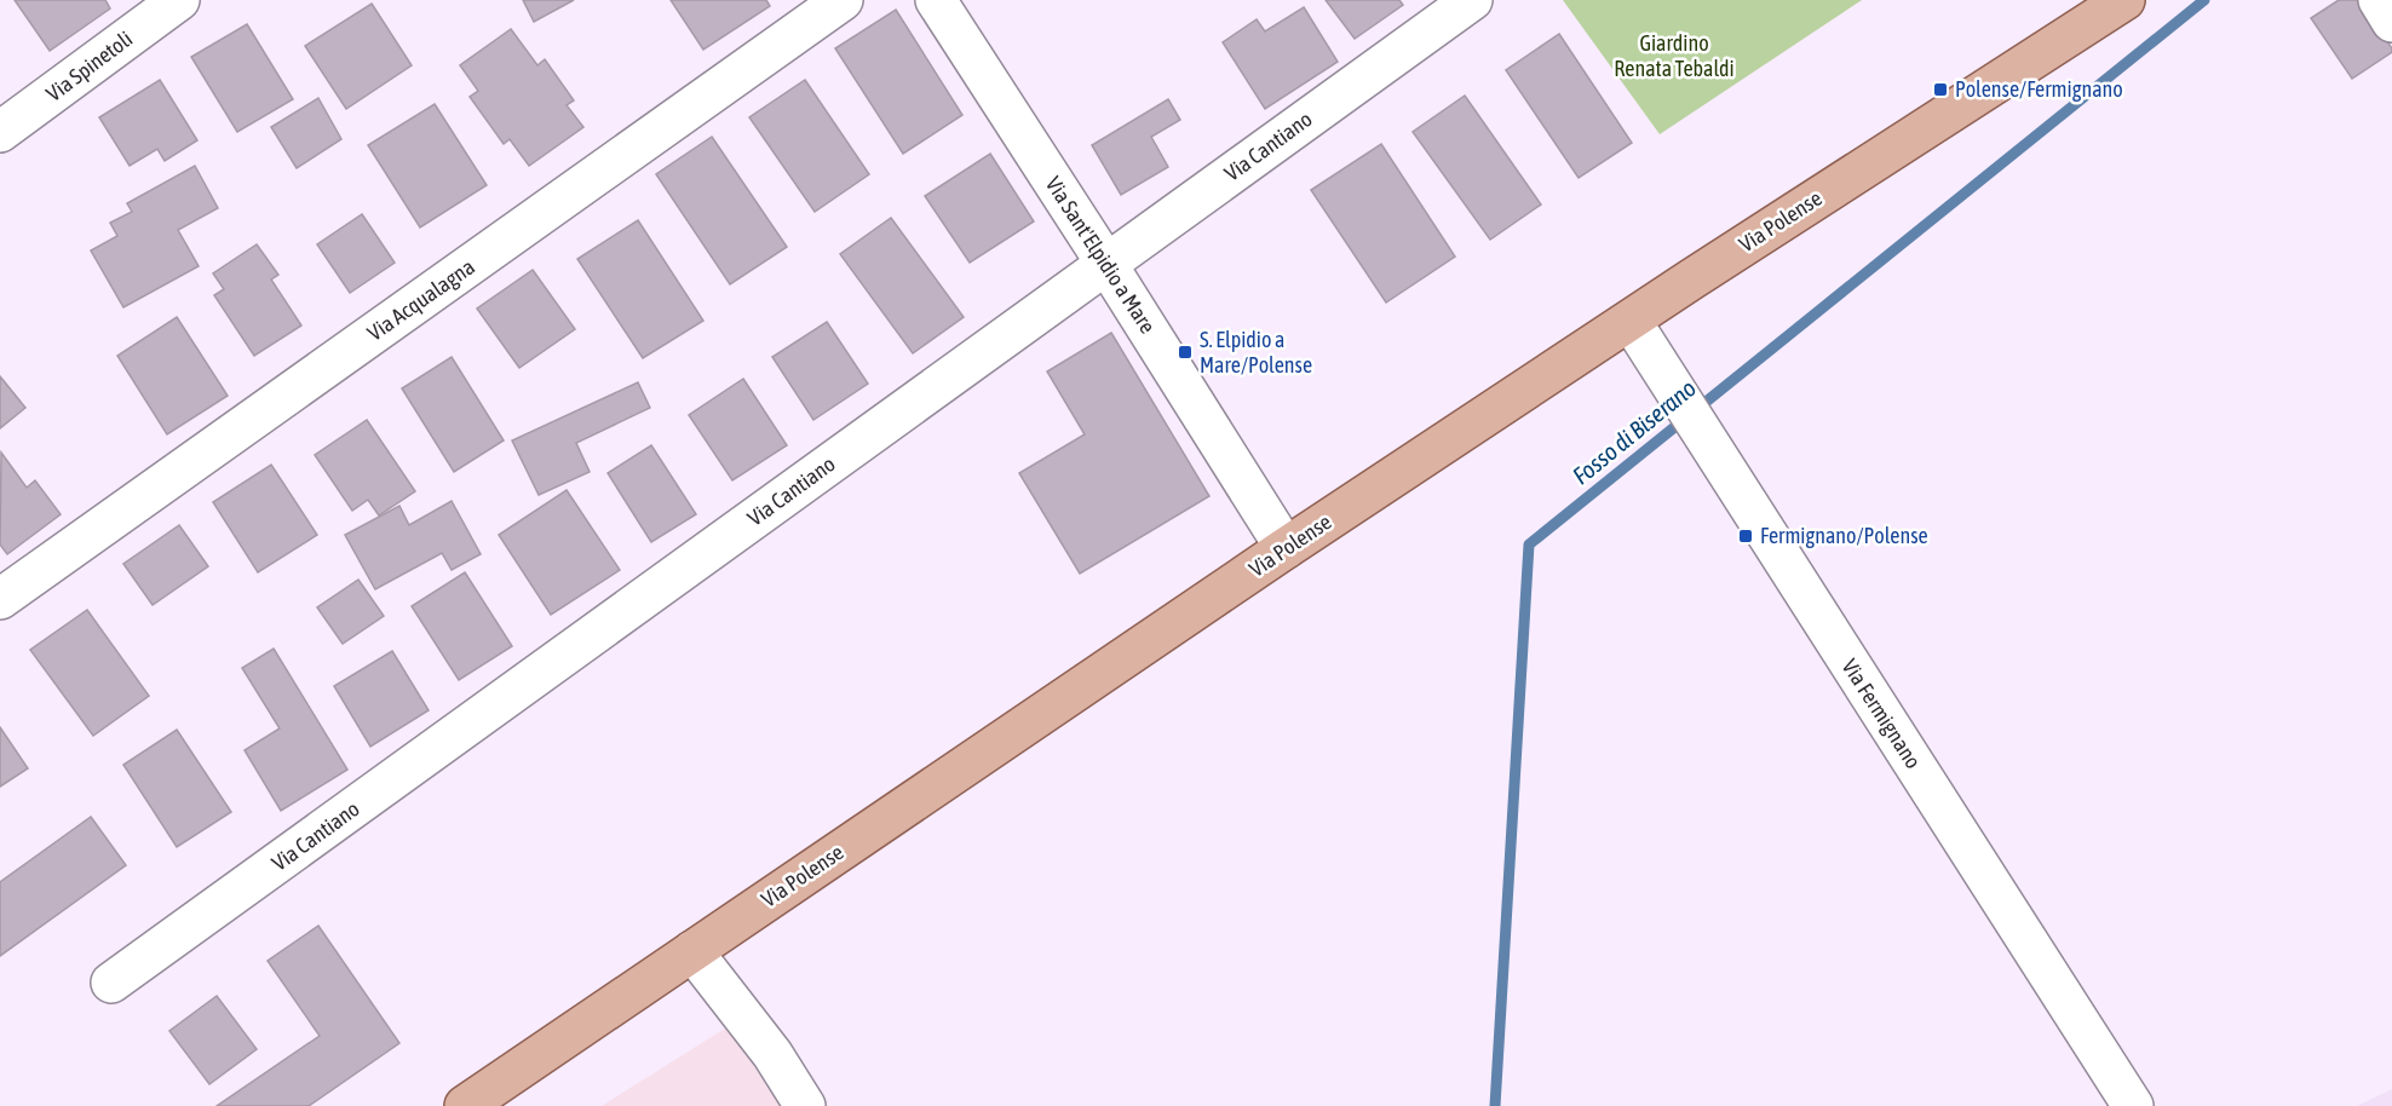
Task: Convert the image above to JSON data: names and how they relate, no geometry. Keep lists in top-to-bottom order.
{
  "streets": {
    "main road": ["Via Polense"],
    "street": [
      "Via Spinetoli",
      "Via Cantiano",
      "Via Sant'Elpidio a Mare",
      "Via Acqualagna",
      "Via Fermignano"
    ]
  },
  "crossings": [
    ["Via Cantiano", "Via Sant'Elpidio a Mare"],
    ["Via Polense", "Via Sant'Elpidio a Mare"],
    ["Via Polense", "Via Fermignano"]
  ],
  "water": ["Fosso di Biserano"],
  "parks": ["Giardino Renata Tebaldi"],
  "places": {
    "transit": ["Polense/Fermignano", "S. Elpidio a Mare/Polense", "Fermignano/Polense"]
  }
}
